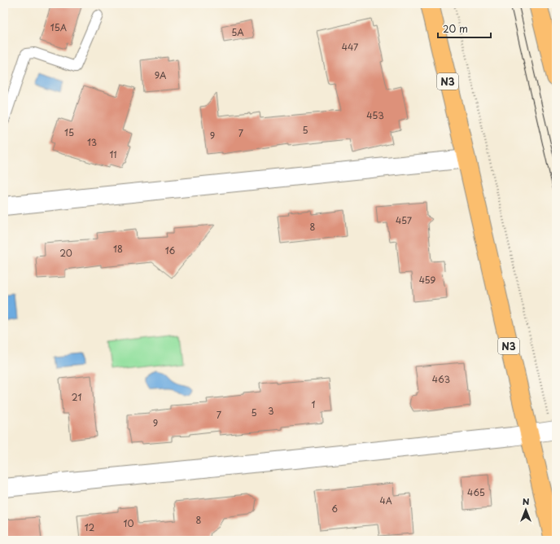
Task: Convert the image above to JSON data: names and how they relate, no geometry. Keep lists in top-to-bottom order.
{
  "streets": {
    "main road": ["N3"]
  },
  "house_numbers": [
    "15A",
    "5A",
    "447",
    "9A",
    "453",
    "5",
    "15",
    "7",
    "9",
    "13",
    "11",
    "457",
    "8",
    "18",
    "16",
    "20",
    "459",
    "463",
    "21",
    "1",
    "3",
    "5",
    "7",
    "9",
    "465",
    "4A",
    "6",
    "8",
    "10",
    "12"
  ],
  "scale_bar": "20 m",
  "north": "top"
}
